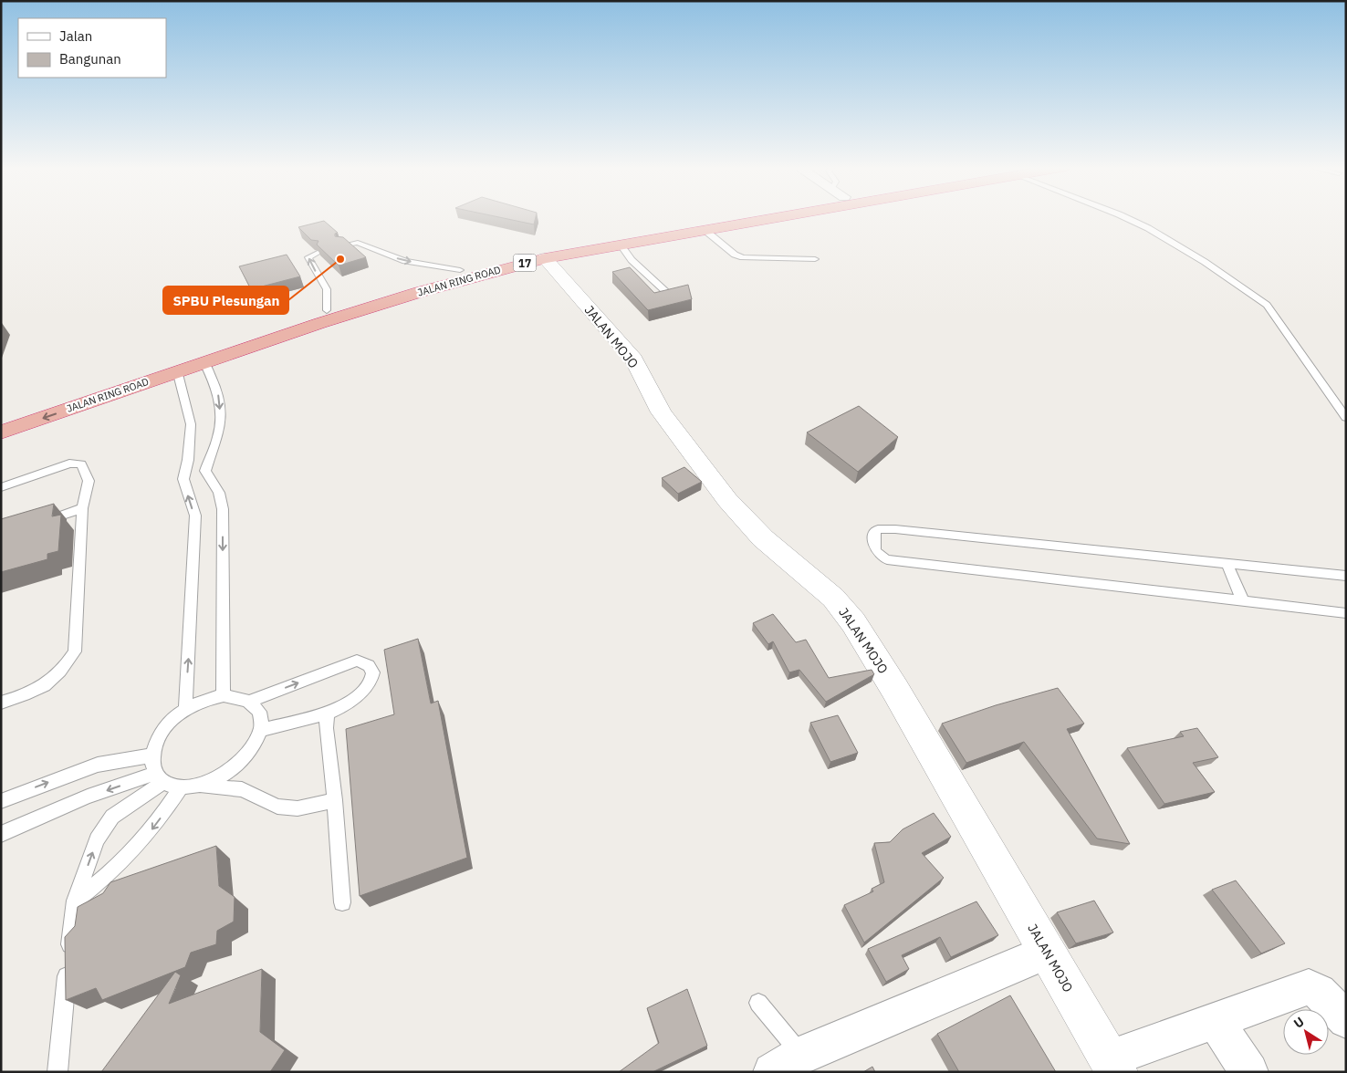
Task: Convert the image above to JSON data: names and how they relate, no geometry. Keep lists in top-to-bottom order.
{
  "streets": {
    "highway": ["17", "JALAN RING ROAD"],
    "street": ["JALAN MOJO"]
  },
  "crossings": [
    ["JALAN RING ROAD", "JALAN MOJO"]
  ],
  "places": ["SPBU Plesungan"],
  "legend": ["Jalan", "Bangunan"],
  "north": "top left"
}
